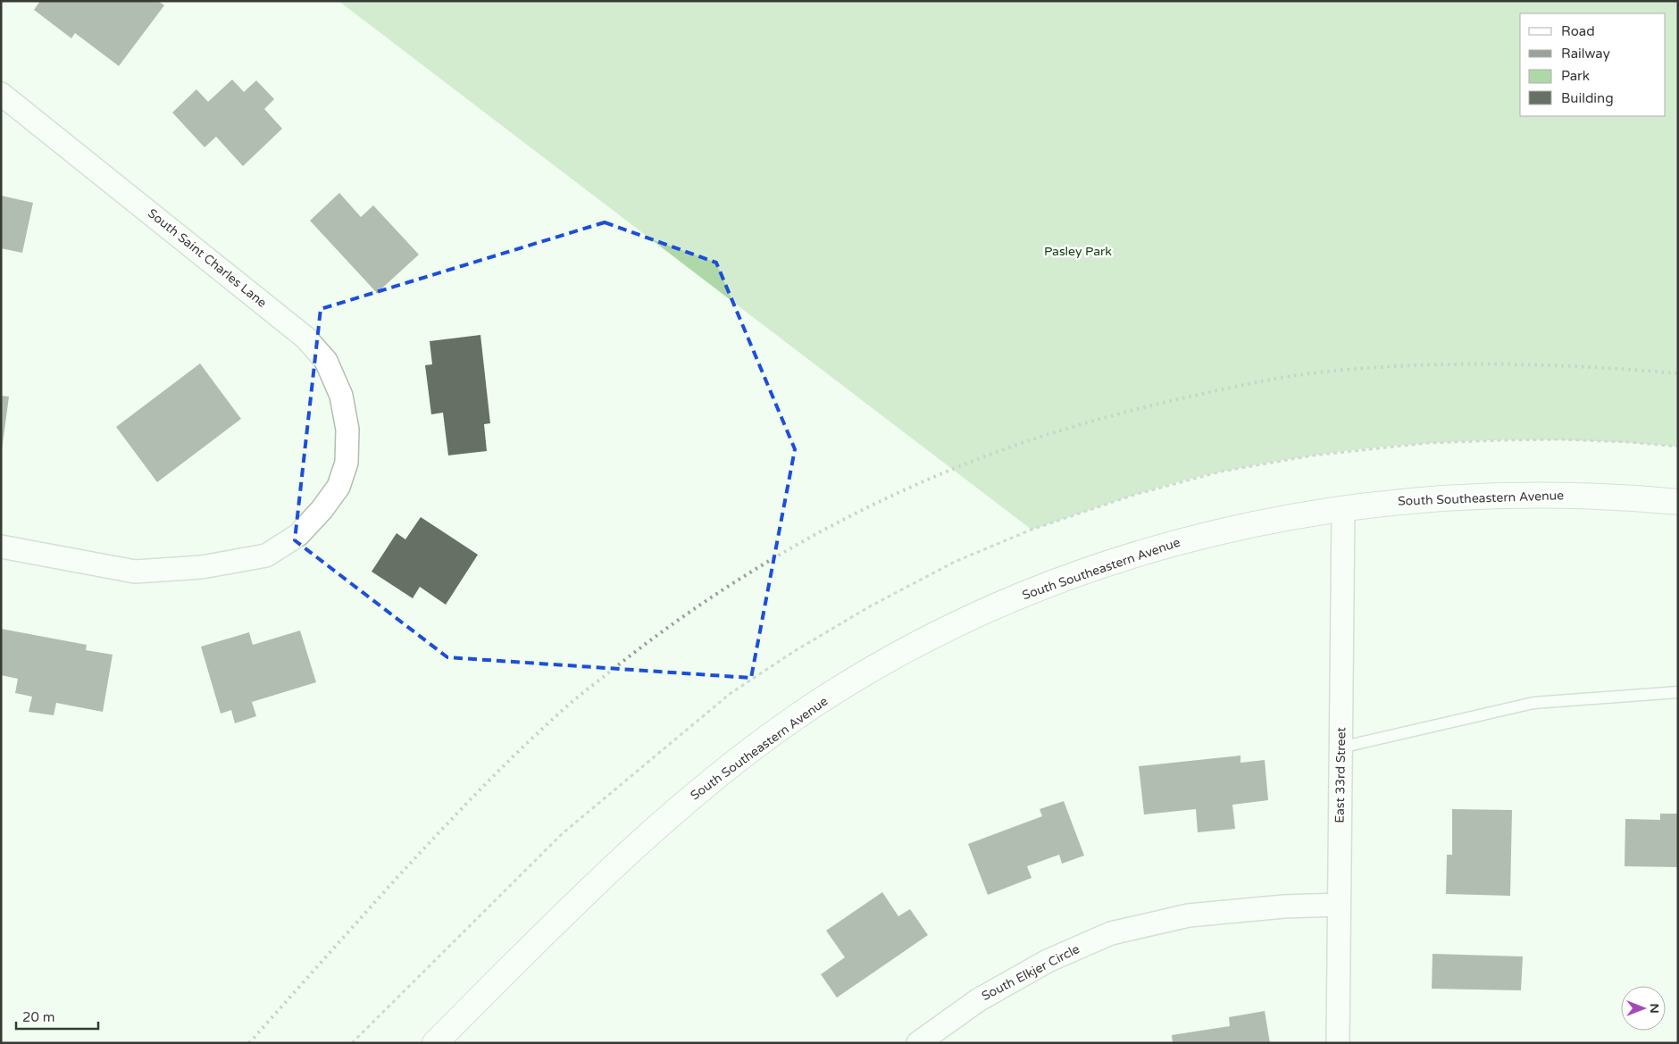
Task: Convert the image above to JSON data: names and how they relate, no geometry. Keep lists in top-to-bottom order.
{
  "streets": {
    "main road": ["South Southeastern Avenue"],
    "street": ["South Saint Charles Lane", "East 33rd Street", "South Elkjer Circle"]
  },
  "crossings": [
    ["South Southeastern Avenue", "East 33rd Street"],
    ["East 33rd Street", "South Elkjer Circle"]
  ],
  "parks": ["Pasley Park"],
  "legend": [
    "Road",
    "Railway",
    "Park",
    "Building"
  ],
  "scale_bar": "20 m",
  "north": "right"
}
